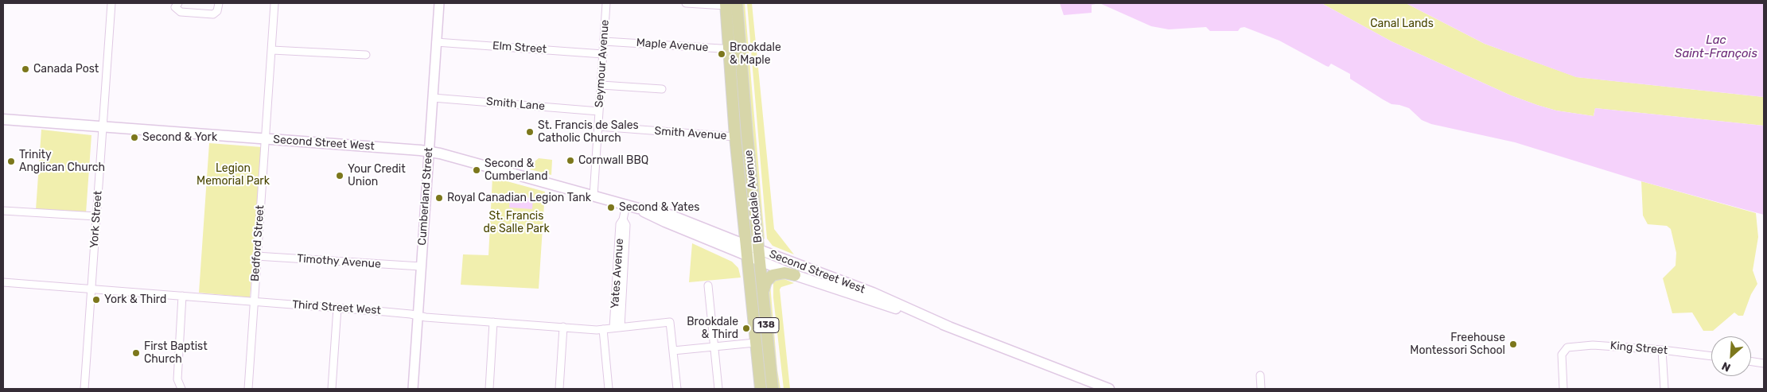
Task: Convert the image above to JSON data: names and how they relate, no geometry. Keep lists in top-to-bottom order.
{
  "streets": {
    "main road": ["Second Street West", "Brookdale Avenue", "138"],
    "street": [
      "Maple Avenue",
      "Elm Street",
      "Seymour Avenue",
      "Smith Lane",
      "Smith Avenue",
      "Cumberland Street",
      "York Street",
      "Bedford Street",
      "Timothy Avenue",
      "Yates Avenue",
      "Third Street West",
      "King Street"
    ]
  },
  "crossings": [
    ["Maple Avenue", "Seymour Avenue"],
    ["Maple Avenue", "Brookdale Avenue"],
    ["Elm Street", "Seymour Avenue"],
    ["Elm Street", "Cumberland Street"],
    ["Seymour Avenue", "Smith Lane"],
    ["Seymour Avenue", "Smith Avenue"],
    ["Seymour Avenue", "Second Street West"],
    ["Smith Lane", "Cumberland Street"],
    ["Smith Avenue", "Brookdale Avenue"],
    ["Second Street West", "Cumberland Street"],
    ["Second Street West", "Brookdale Avenue"],
    ["Second Street West", "York Street"],
    ["Second Street West", "Bedford Street"],
    ["Second Street West", "Yates Avenue"],
    ["Cumberland Street", "Timothy Avenue"],
    ["Cumberland Street", "Third Street West"],
    ["York Street", "Third Street West"],
    ["Bedford Street", "Timothy Avenue"],
    ["Bedford Street", "Third Street West"],
    ["Yates Avenue", "Third Street West"]
  ],
  "water": ["Lac Saint-François"],
  "parks": ["Canal Lands", "Legion Memorial Park", "St. Francis de Salle Park"],
  "places": [
    "Brookdale & Maple",
    "Canada Post",
    "St. Francis de Sales Catholic Church",
    "Second & York",
    "Cornwall BBQ",
    "Trinity Anglican Church",
    "Second & Cumberland",
    "Your Credit Union",
    "Royal Canadian Legion Tank",
    "Second & Yates",
    "York & Third",
    "Brookdale & Third",
    "Freehouse Montessori School",
    "First Baptist Church"
  ],
  "north": "bottom left"
}
